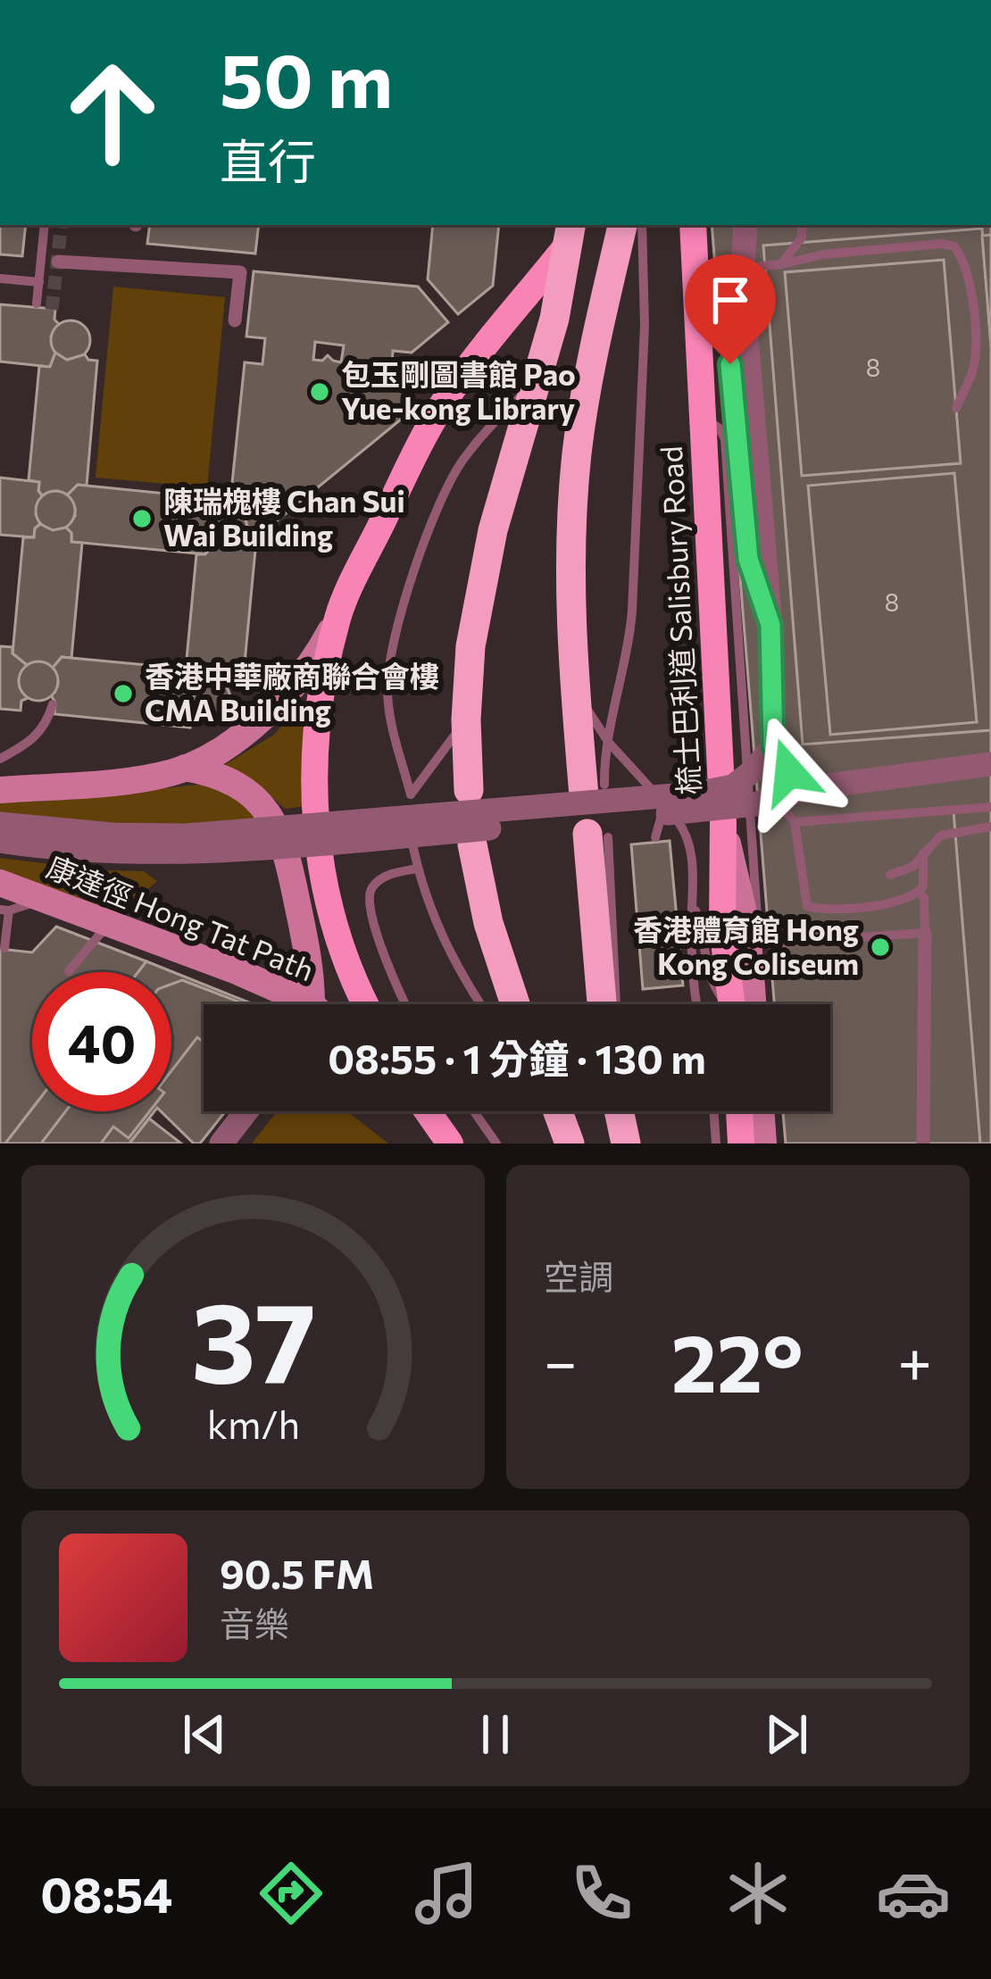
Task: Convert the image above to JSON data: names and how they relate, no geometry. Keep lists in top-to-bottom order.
{
  "streets": {
    "main road": ["梳士巴利道 Salisbury Road", "康達徑 Hong Tat Path"]
  },
  "places": [
    "包玉剛圖書館 Pao Yue-kong Library",
    "陳瑞槐樓 Chan Sui Wai Building",
    "香港中華廠商聯合會樓 CMA Building",
    "香港體育館 Hong Kong Coliseum"
  ],
  "house_numbers": ["8", "8"],
  "page": {
    "turn": ["50 m", "直行"],
    "limit": "40",
    "trip": "08:55 · 1 分鐘 · 130 m",
    "tile": "空調",
    "heat": ["−", "22°", "+"],
    "song": ["90.5 FM", "音樂"],
    "tabs": "08:54",
    "gauge": ["37", "km/h"]
  }
}
